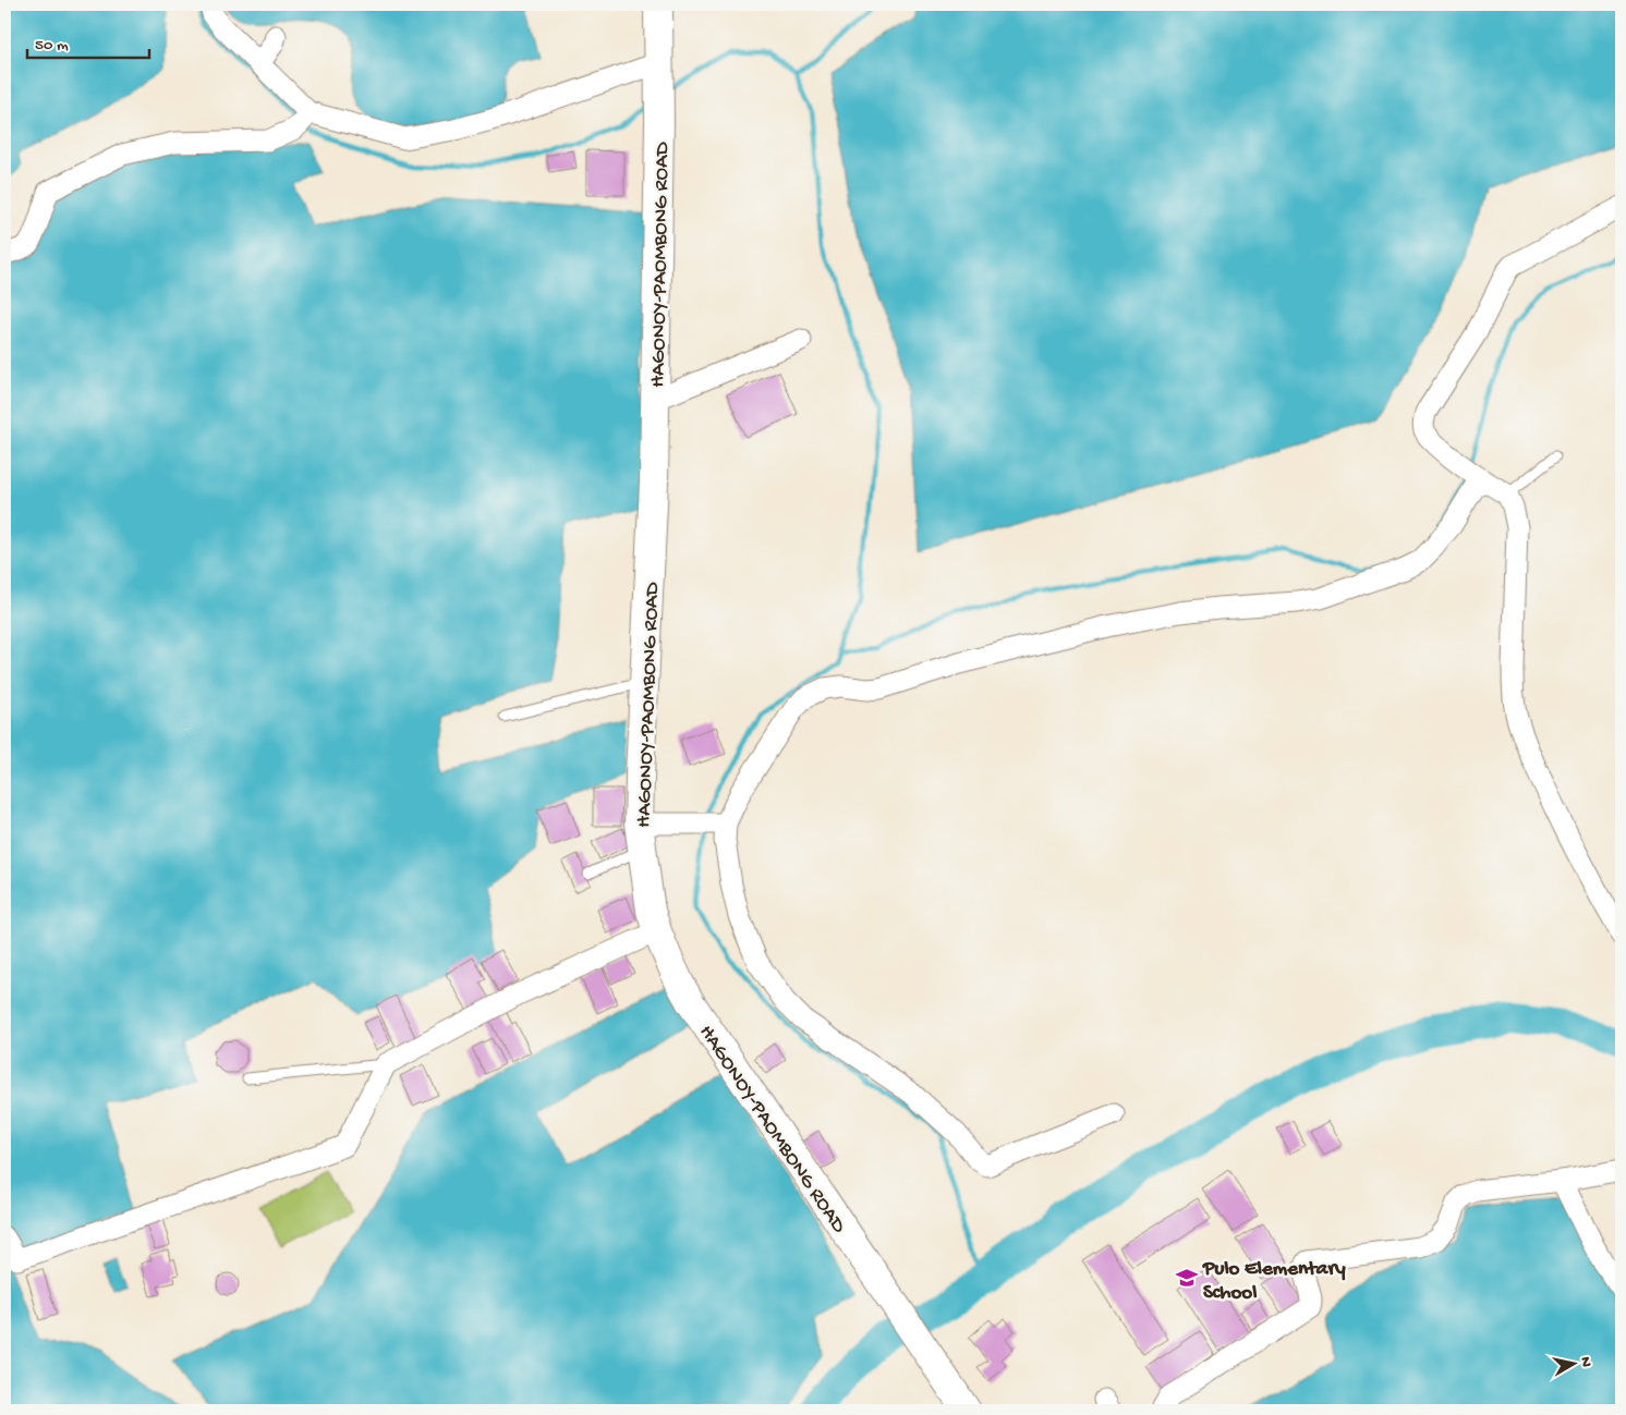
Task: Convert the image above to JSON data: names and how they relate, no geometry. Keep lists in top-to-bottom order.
{
  "streets": {
    "main road": ["HAGONOY-PAOMBONG ROAD"]
  },
  "places": {
    "school or university": ["Pulo Elementary School"]
  },
  "scale_bar": "50 m",
  "north": "right"
}
